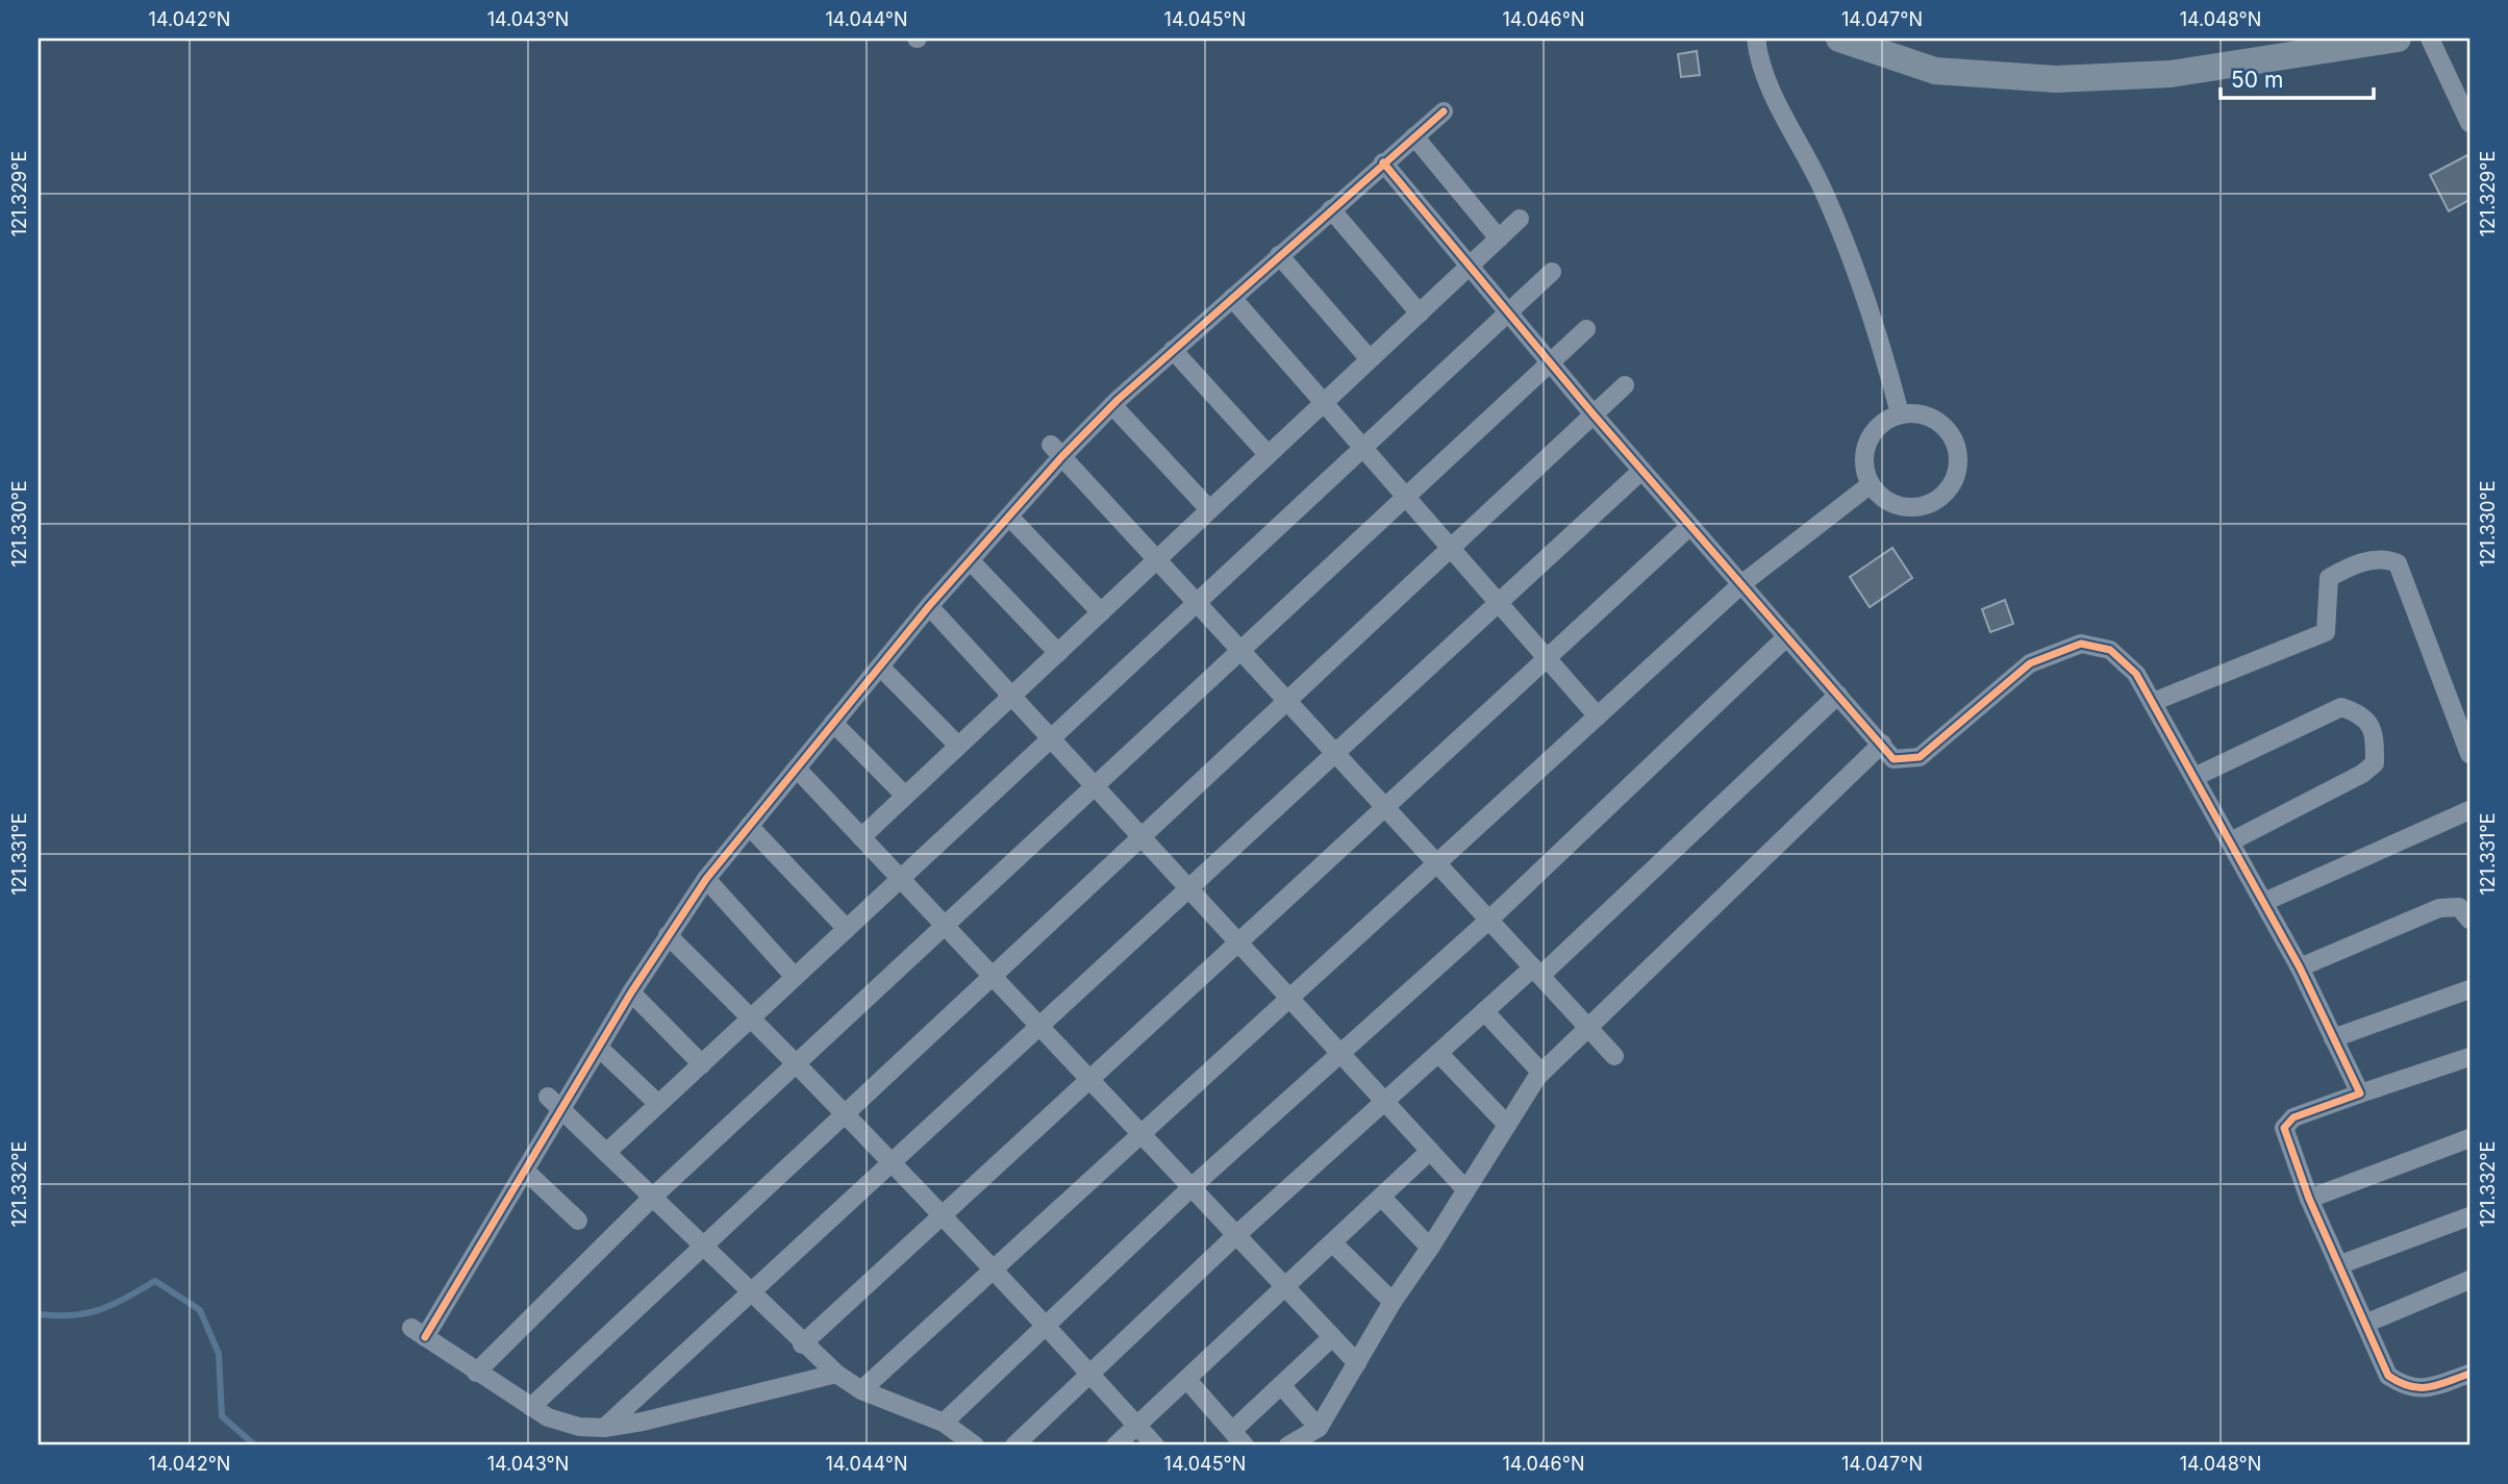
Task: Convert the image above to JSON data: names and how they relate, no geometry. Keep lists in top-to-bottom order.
{
  "scale_bar": "50 m",
  "coordinates": [
    "14.042°N",
    "14.043°N",
    "14.044°N",
    "14.045°N",
    "14.046°N",
    "14.047°N",
    "14.048°N",
    "121.329°E",
    "121.330°E",
    "121.331°E",
    "121.332°E"
  ]
}
